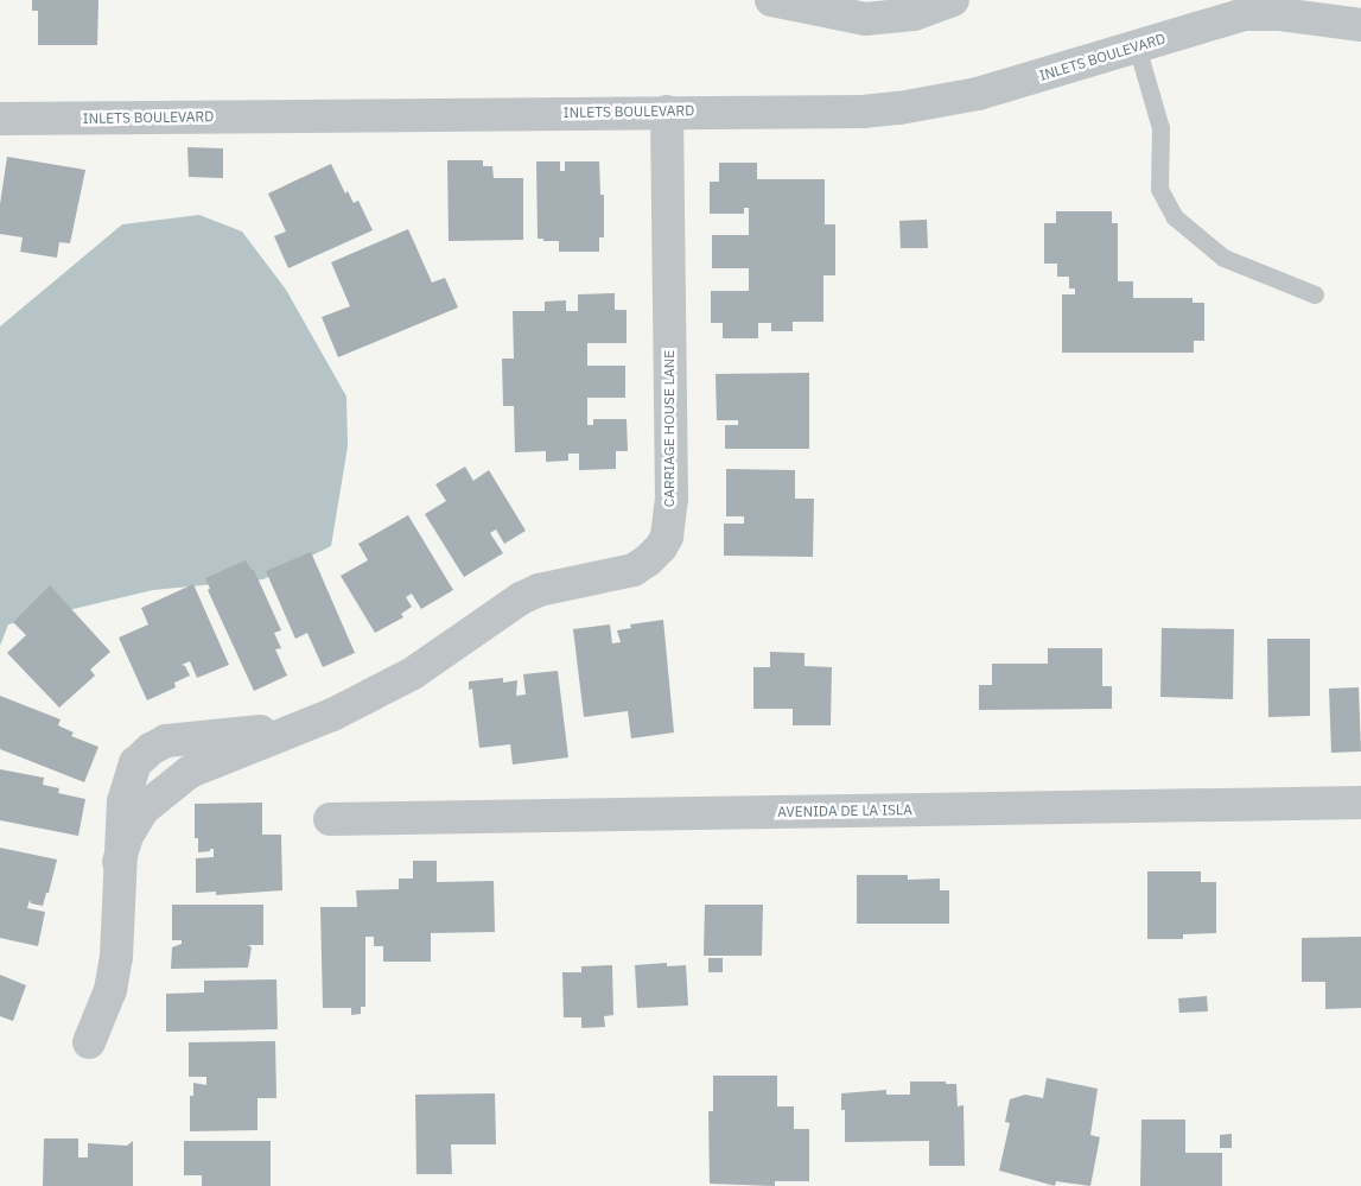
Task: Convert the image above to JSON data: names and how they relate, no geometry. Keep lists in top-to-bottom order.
{
  "streets": {
    "street": ["INLETS BOULEVARD", "CARRIAGE HOUSE LANE", "AVENIDA DE LA ISLA"]
  },
  "crossings": [
    ["INLETS BOULEVARD", "CARRIAGE HOUSE LANE"]
  ]
}
